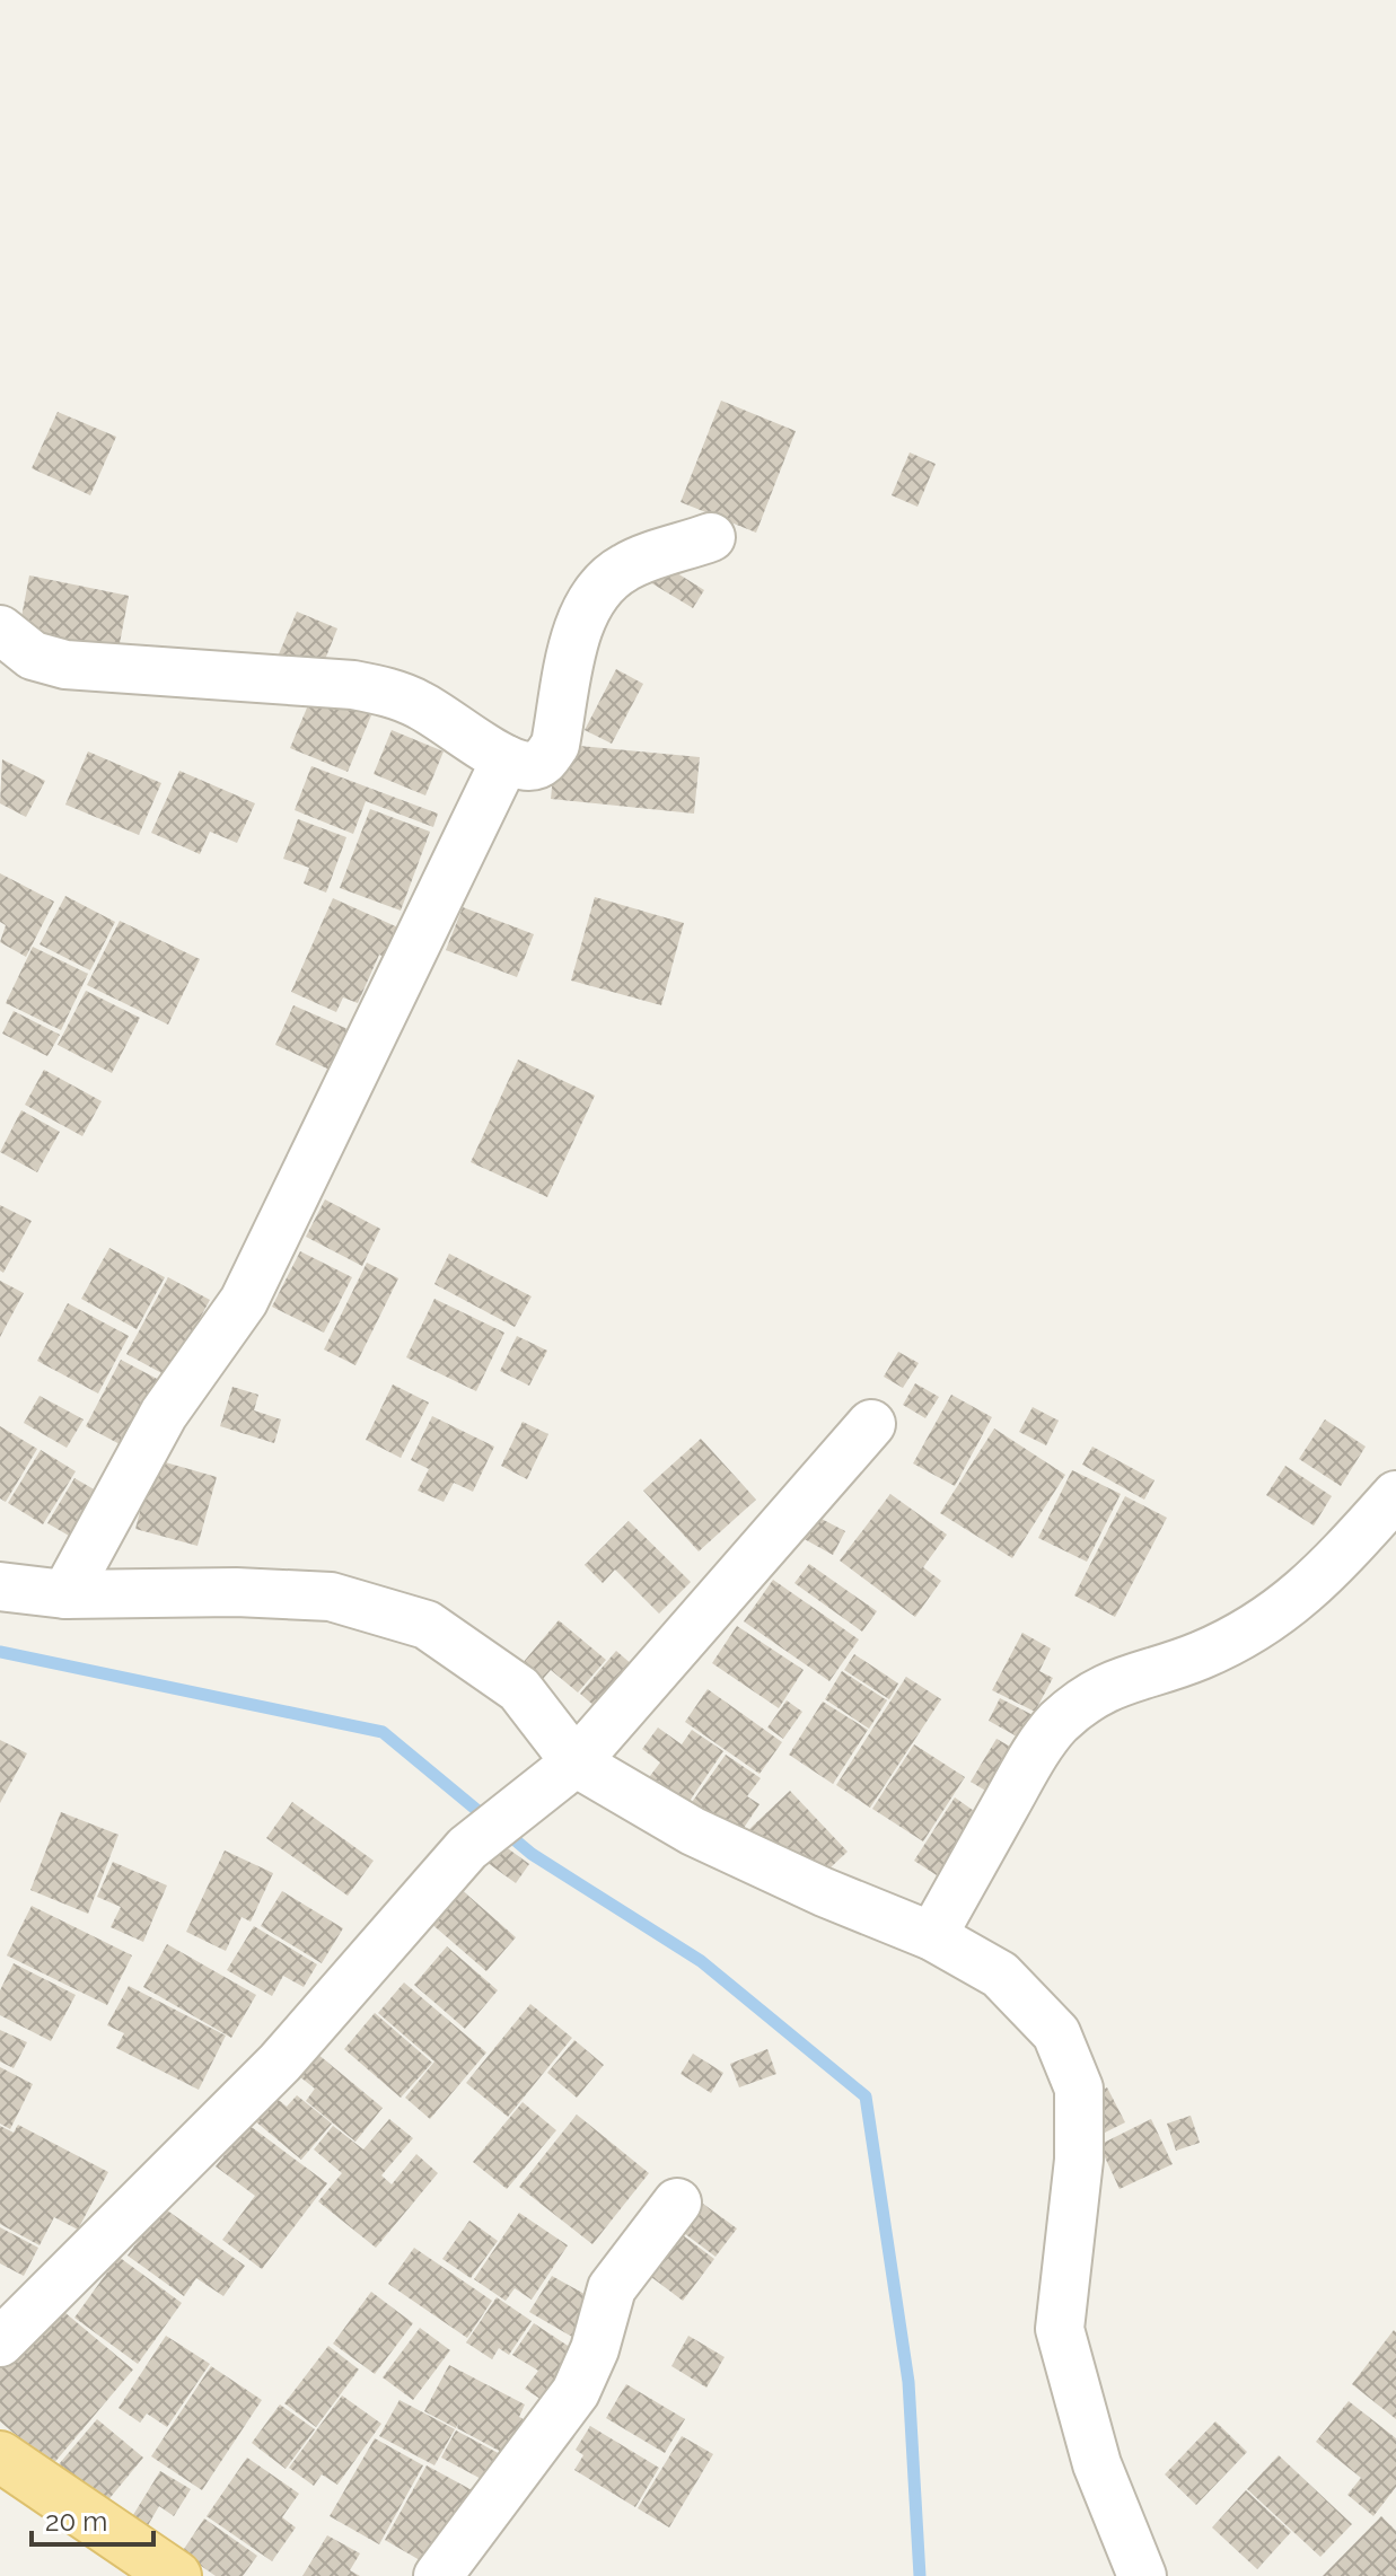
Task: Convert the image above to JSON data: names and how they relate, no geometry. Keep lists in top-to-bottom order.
{
  "scale_bar": "20 m"
}
